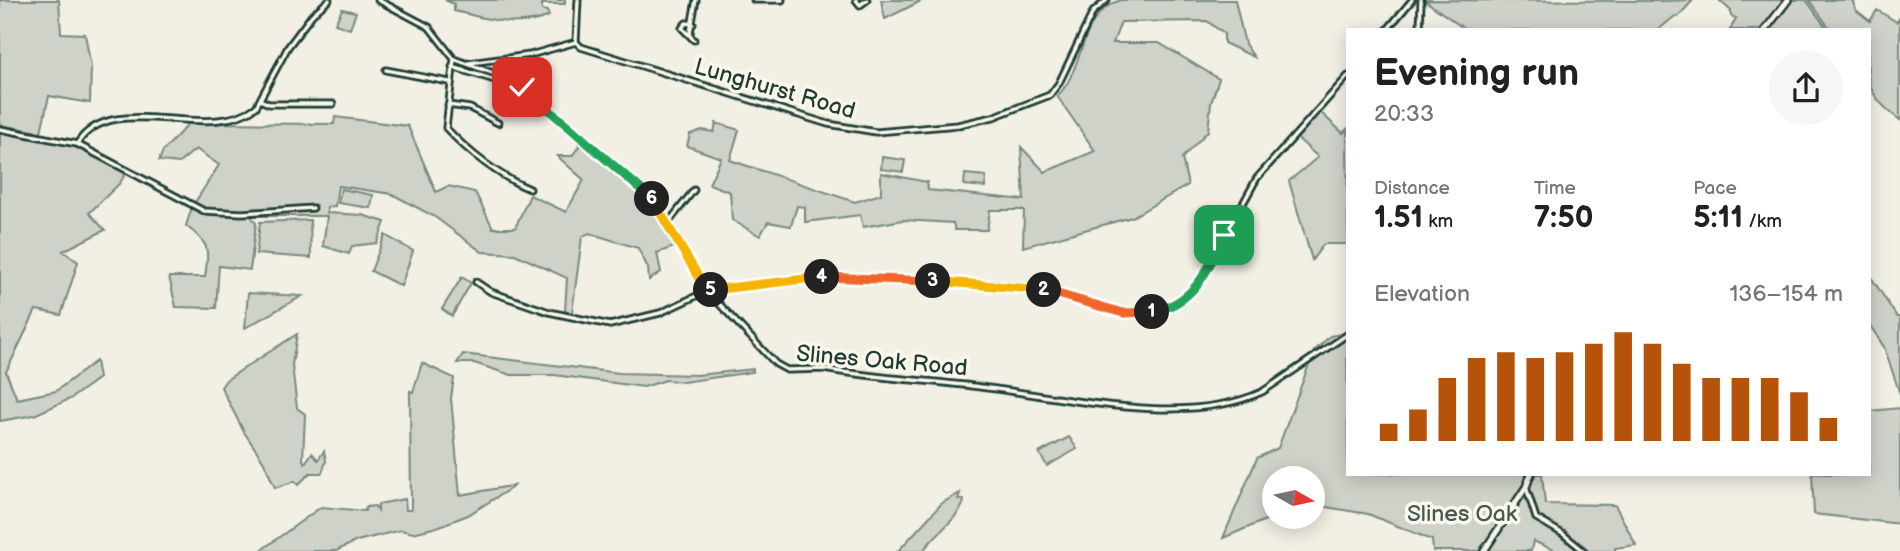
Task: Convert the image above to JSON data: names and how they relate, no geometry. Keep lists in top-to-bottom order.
{
  "streets": {
    "street": ["Lunghurst Road", "Slines Oak Road"]
  },
  "parks": ["Slines Oak"],
  "north": "right",
  "page": {
    "heading": ["Evening run", "20:33"],
    "stats": [
      ["Distance", "1.51 km"],
      ["Time", "7:50"],
      ["Pace", "5:11 /km"]
    ],
    "pins": [
      "6",
      "4",
      "3",
      "2",
      "5",
      "1"
    ],
    "chart": ["Elevation", "136–154 m"]
  }
}
